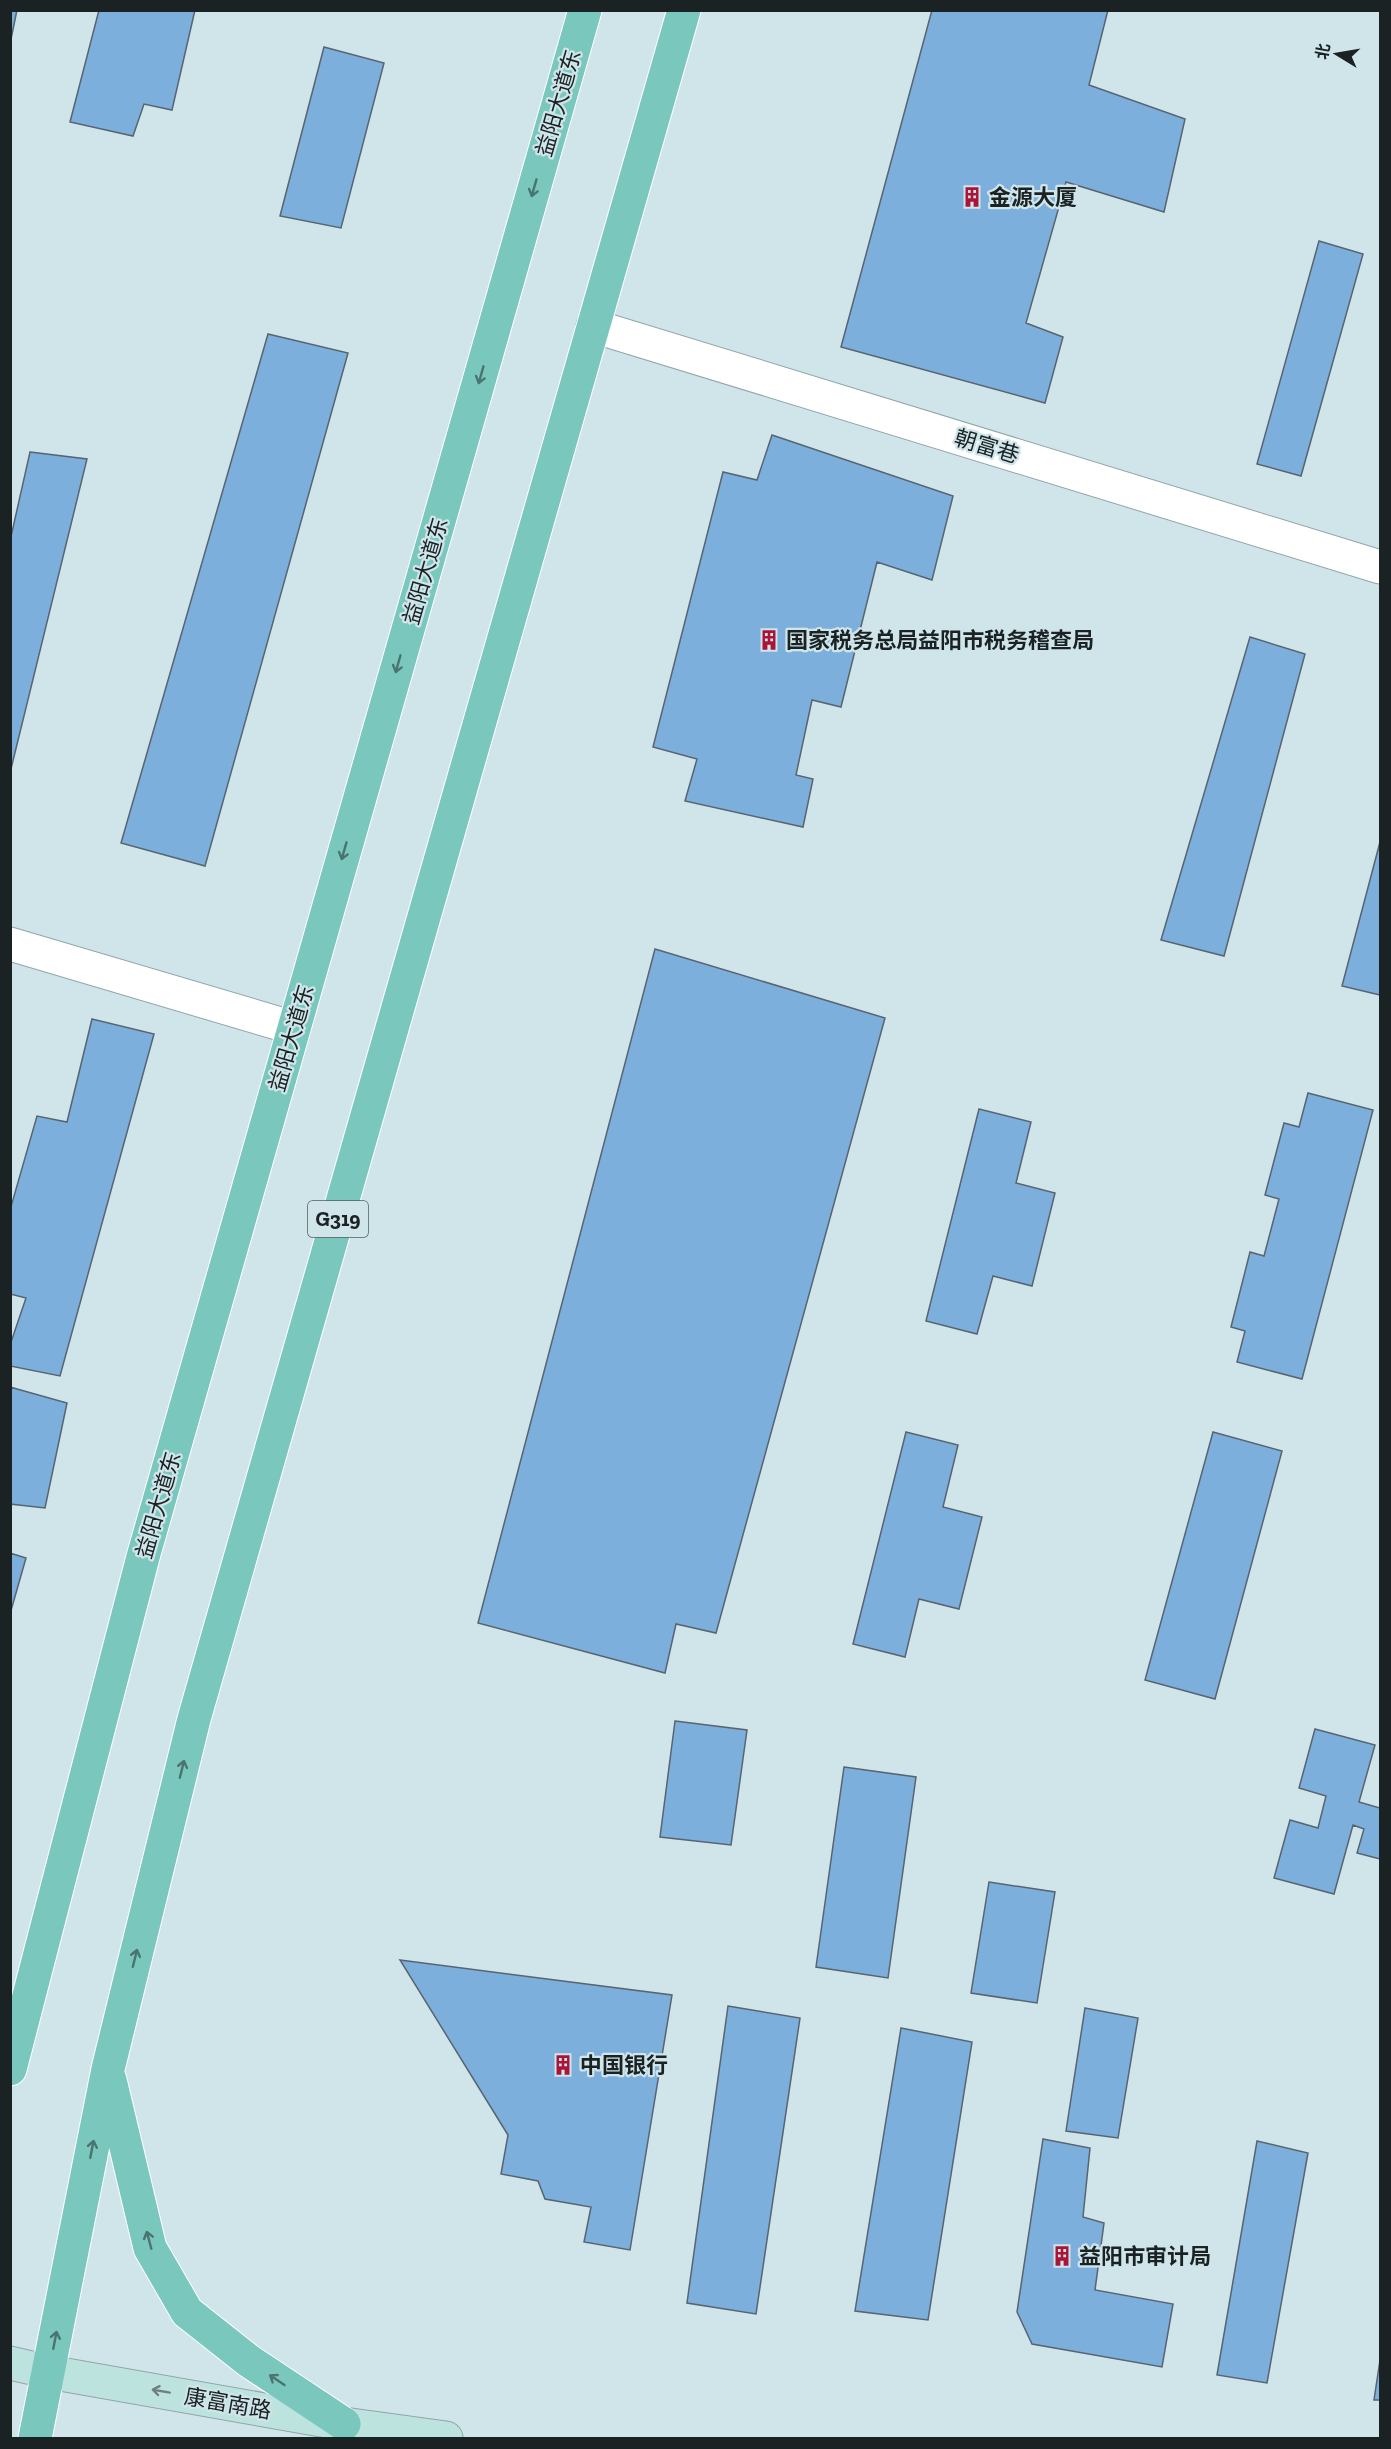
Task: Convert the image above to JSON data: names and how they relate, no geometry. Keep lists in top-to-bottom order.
{
  "streets": {
    "main road": ["益阳大道东", "G319", "康富南路"],
    "street": ["朝富巷"]
  },
  "crossings": [
    ["朝富巷", "G319"],
    ["G319", "康富南路"]
  ],
  "one_way": ["康富南路"],
  "places": {
    "building": [
      "金源大厦",
      "国家税务总局益阳市税务稽查局",
      "中国银行",
      "益阳市审计局"
    ]
  },
  "north": "left"
}
